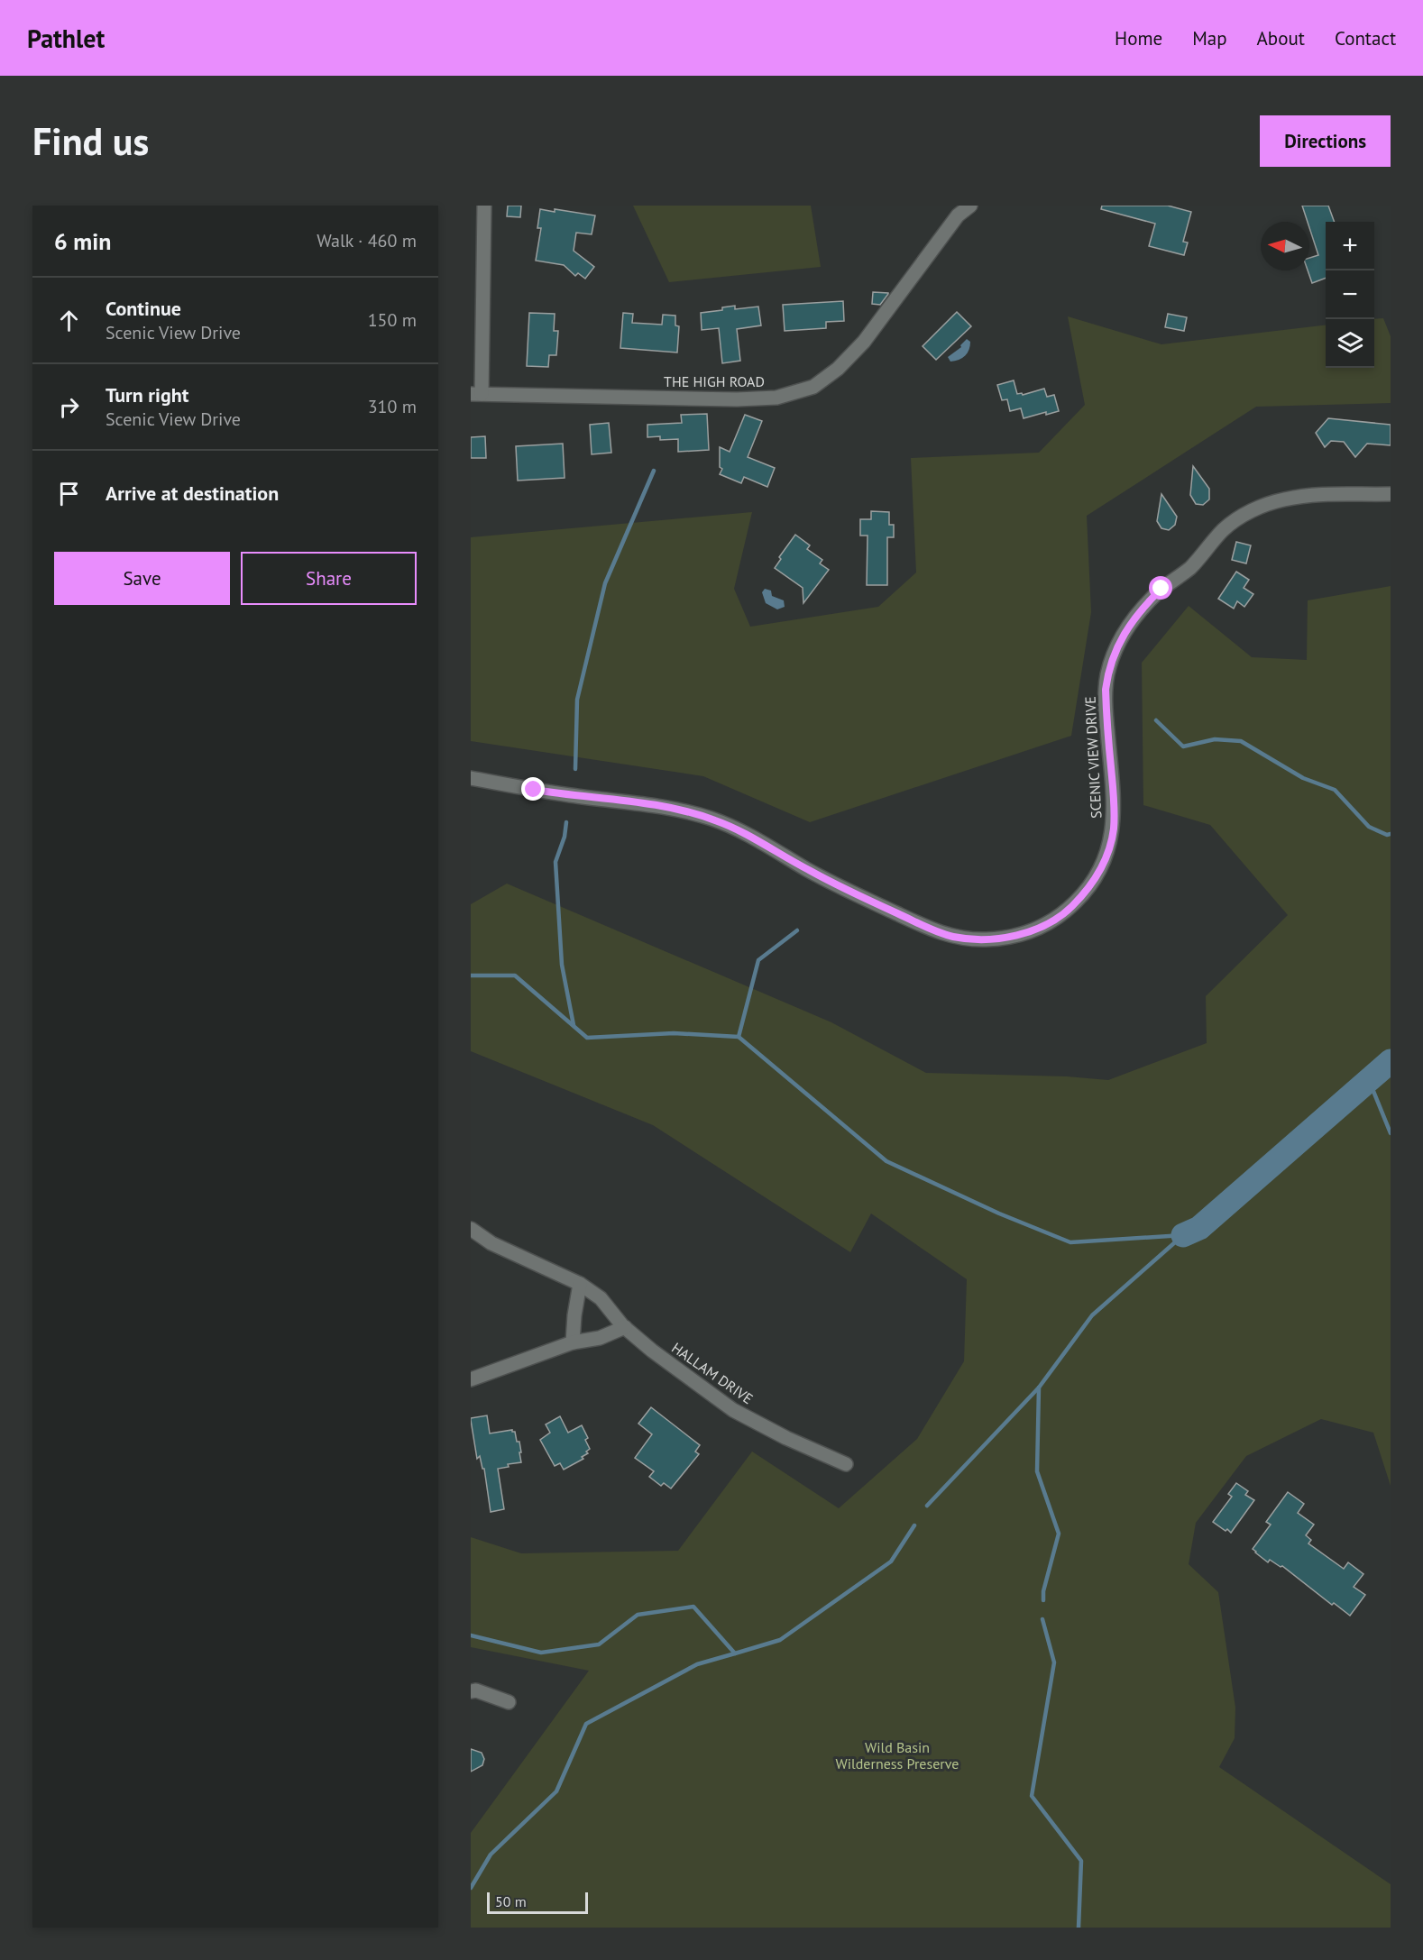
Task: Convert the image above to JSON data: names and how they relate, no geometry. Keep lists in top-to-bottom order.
{
  "streets": {
    "street": ["THE HIGH ROAD", "SCENIC VIEW DRIVE", "HALLAM DRIVE"]
  },
  "parks": ["Wild Basin Wilderness Preserve"],
  "scale_bar": "50 m",
  "north": "left",
  "page": {
    "header": "Pathlet",
    "nav": [
      "Home",
      "Map",
      "About",
      "Contact"
    ],
    "buttons": [
      "Directions",
      ["Save", "Share"]
    ],
    "title": "Find us",
    "heading": ["6 min", "Walk · 460 m"],
    "map_buttons": ["+", "−"],
    "list": [
      ["Continue", "Scenic View Drive", "150 m"],
      ["Turn right", "Scenic View Drive", "310 m"],
      "Arrive at destination"
    ],
    "scale": "50 m"
  }
}
